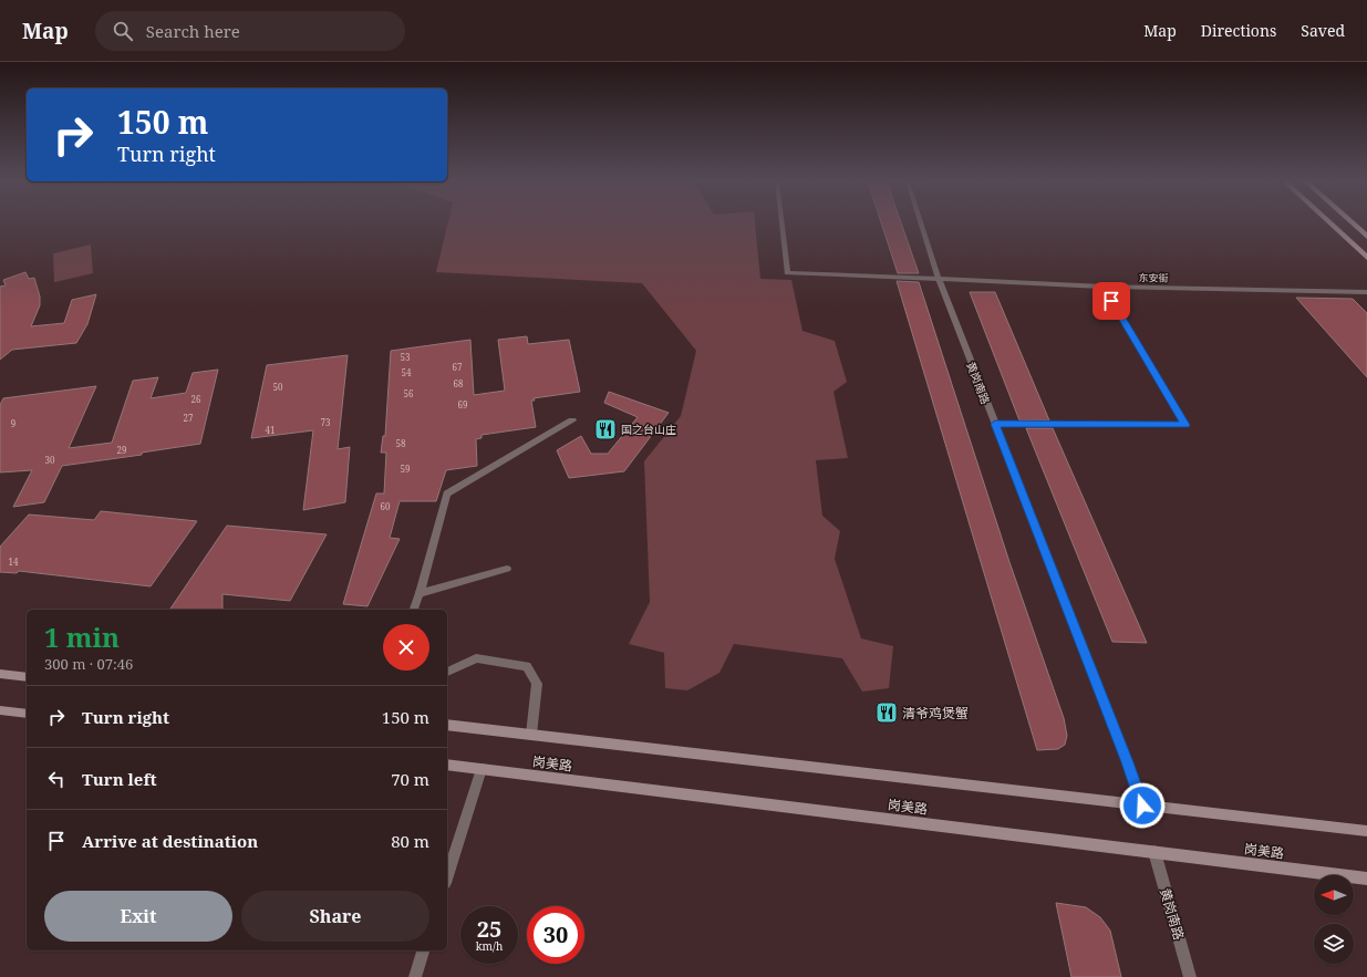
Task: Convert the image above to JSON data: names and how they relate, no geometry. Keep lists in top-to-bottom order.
{
  "streets": {
    "main road": ["岗美路"],
    "street": ["东安街", "黄岗南路"]
  },
  "crossings": [
    ["东安街", "黄岗南路"],
    ["黄岗南路", "岗美路"]
  ],
  "places": {
    "restaurant": ["国之台山庄", "清爷鸡煲蟹"]
  },
  "house_numbers": [
    "53",
    "67",
    "54",
    "68",
    "50",
    "56",
    "26",
    "69",
    "27",
    "73",
    "9",
    "41",
    "58",
    "29",
    "30",
    "59",
    "60",
    "14"
  ],
  "north": "left",
  "page": {
    "header": "Map",
    "search": "Search here",
    "nav": ["Map", "Directions", "Saved"],
    "turn": ["150 m", "Turn right"],
    "heading": ["1 min", "300 m · 07:46"],
    "list": [
      {
        "name": "Turn right",
        "value": "150 m"
      },
      {
        "name": "Turn left",
        "value": "70 m"
      },
      {
        "name": "Arrive at destination",
        "value": "80 m"
      }
    ],
    "buttons": ["Exit", "Share"],
    "speed": "25 km/h",
    "limit": "30"
  }
}
